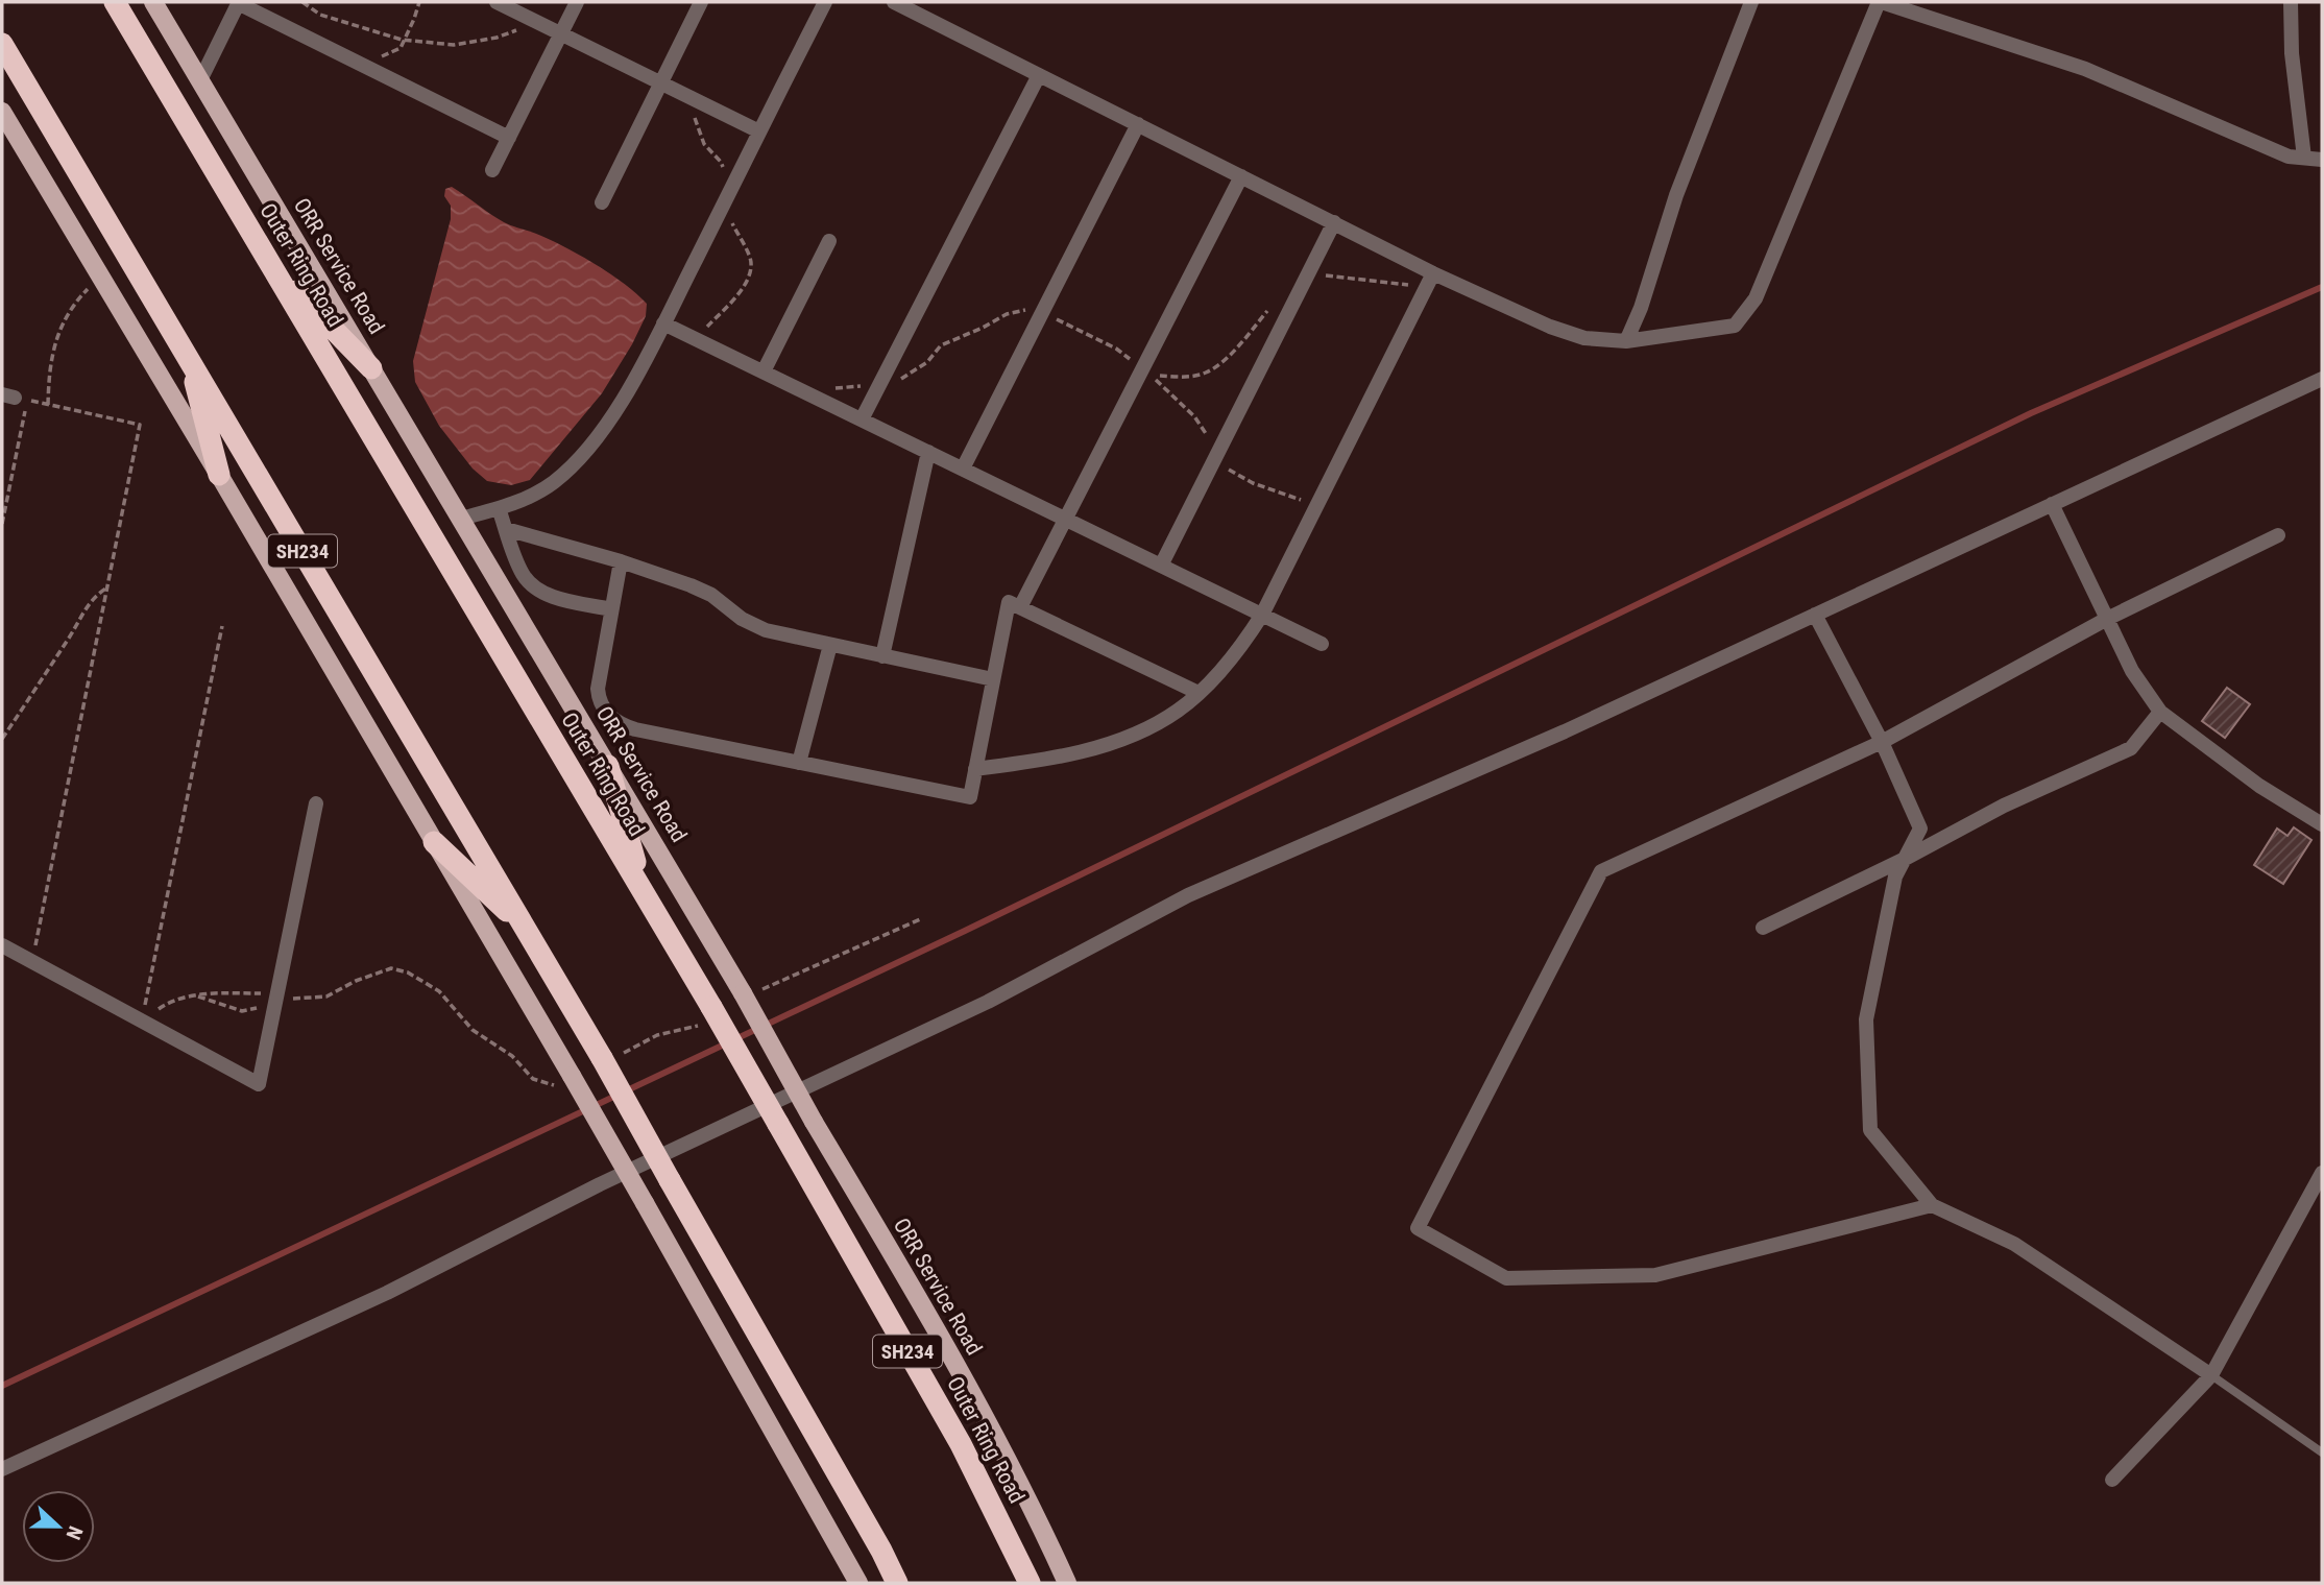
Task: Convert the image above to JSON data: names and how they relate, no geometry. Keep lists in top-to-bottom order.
{
  "streets": {
    "highway": ["Outer Ring Road", "SH234"],
    "main road": ["ORR Service Road"]
  },
  "north": "right"
}
